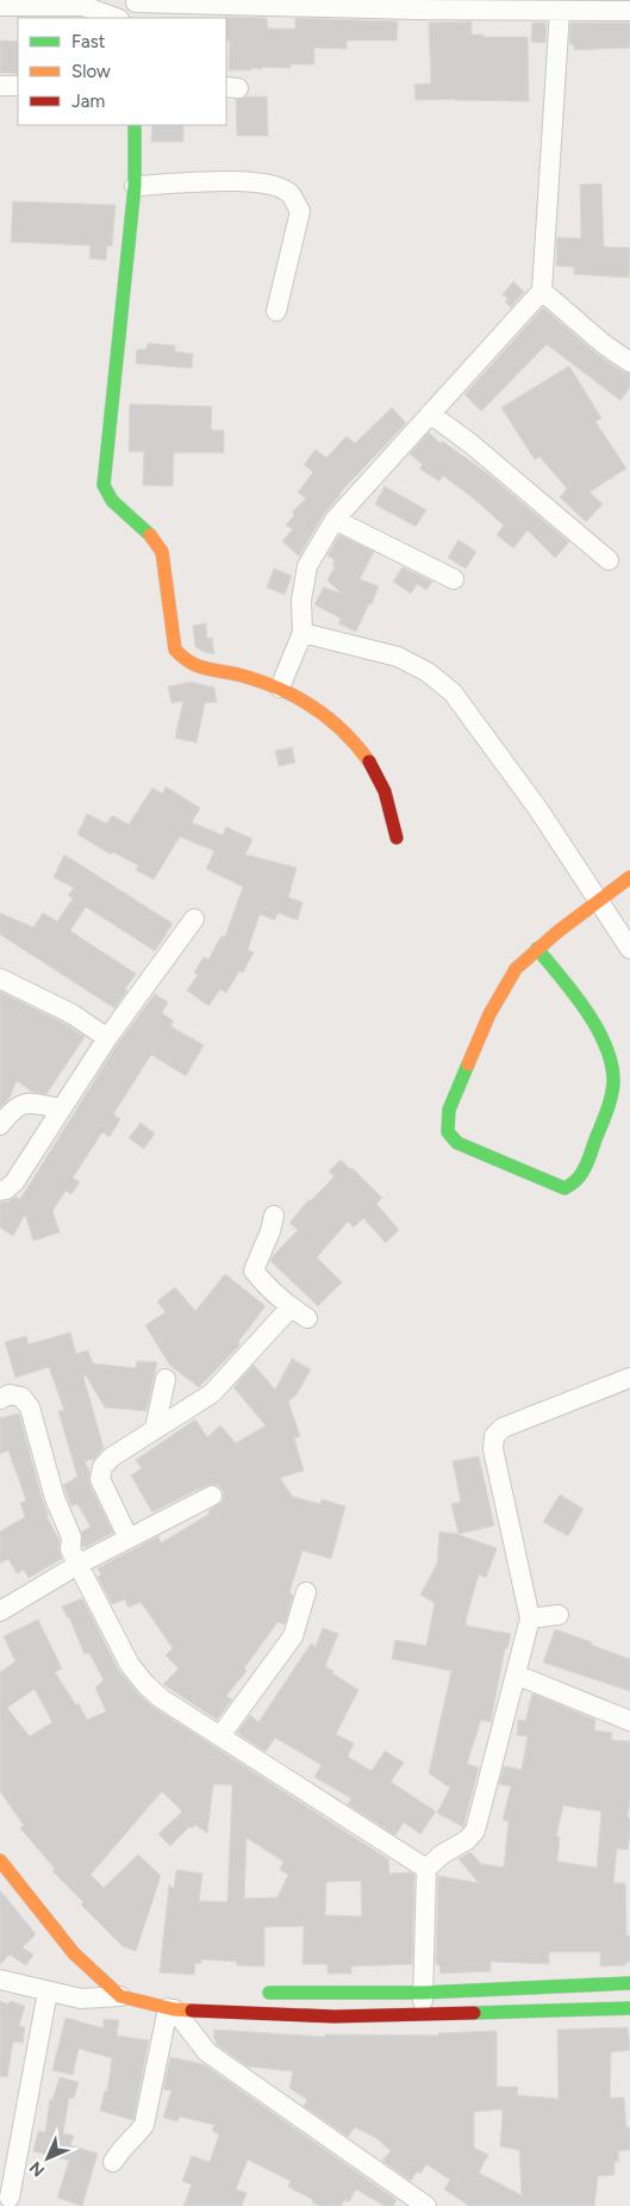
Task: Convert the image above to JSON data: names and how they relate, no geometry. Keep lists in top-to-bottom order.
{
  "legend": ["Fast", "Slow", "Jam"],
  "north": "bottom left"
}
